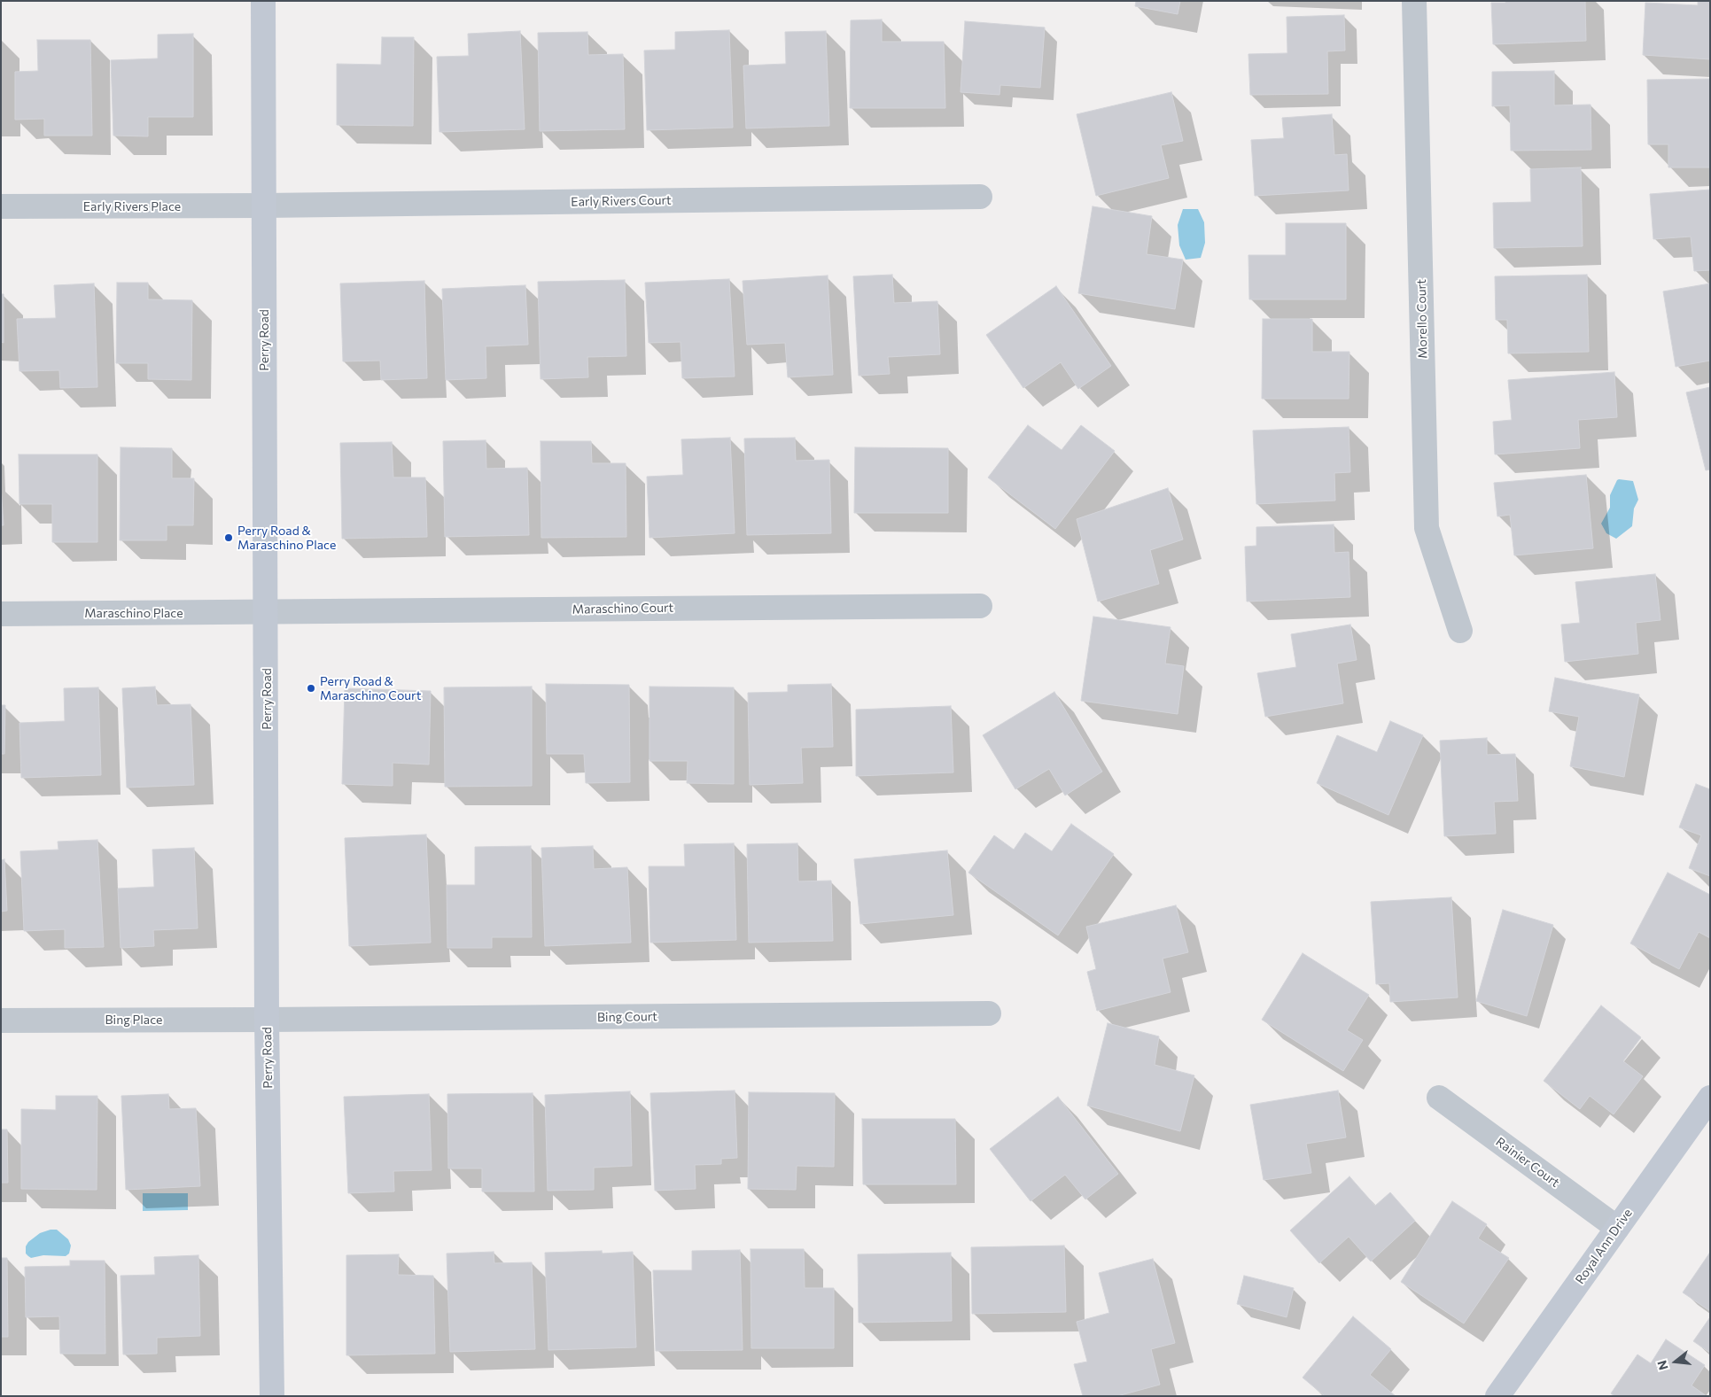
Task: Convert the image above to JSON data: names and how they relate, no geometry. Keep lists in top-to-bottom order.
{
  "streets": {
    "street": [
      "Early Rivers Court",
      "Early Rivers Place",
      "Morello Court",
      "Perry Road",
      "Maraschino Court",
      "Maraschino Place",
      "Bing Court",
      "Bing Place",
      "Rainier Court",
      "Royal Ann Drive"
    ]
  },
  "crossings": [
    ["Early Rivers Court", "Early Rivers Place"],
    ["Early Rivers Court", "Perry Road"],
    ["Early Rivers Place", "Perry Road"],
    ["Perry Road", "Maraschino Court"],
    ["Perry Road", "Maraschino Place"],
    ["Perry Road", "Bing Court"],
    ["Perry Road", "Bing Place"],
    ["Maraschino Court", "Maraschino Place"],
    ["Bing Court", "Bing Place"],
    ["Rainier Court", "Royal Ann Drive"]
  ],
  "places": ["Perry Road & Maraschino Place", "Perry Road & Maraschino Court"],
  "north": "left"
}
